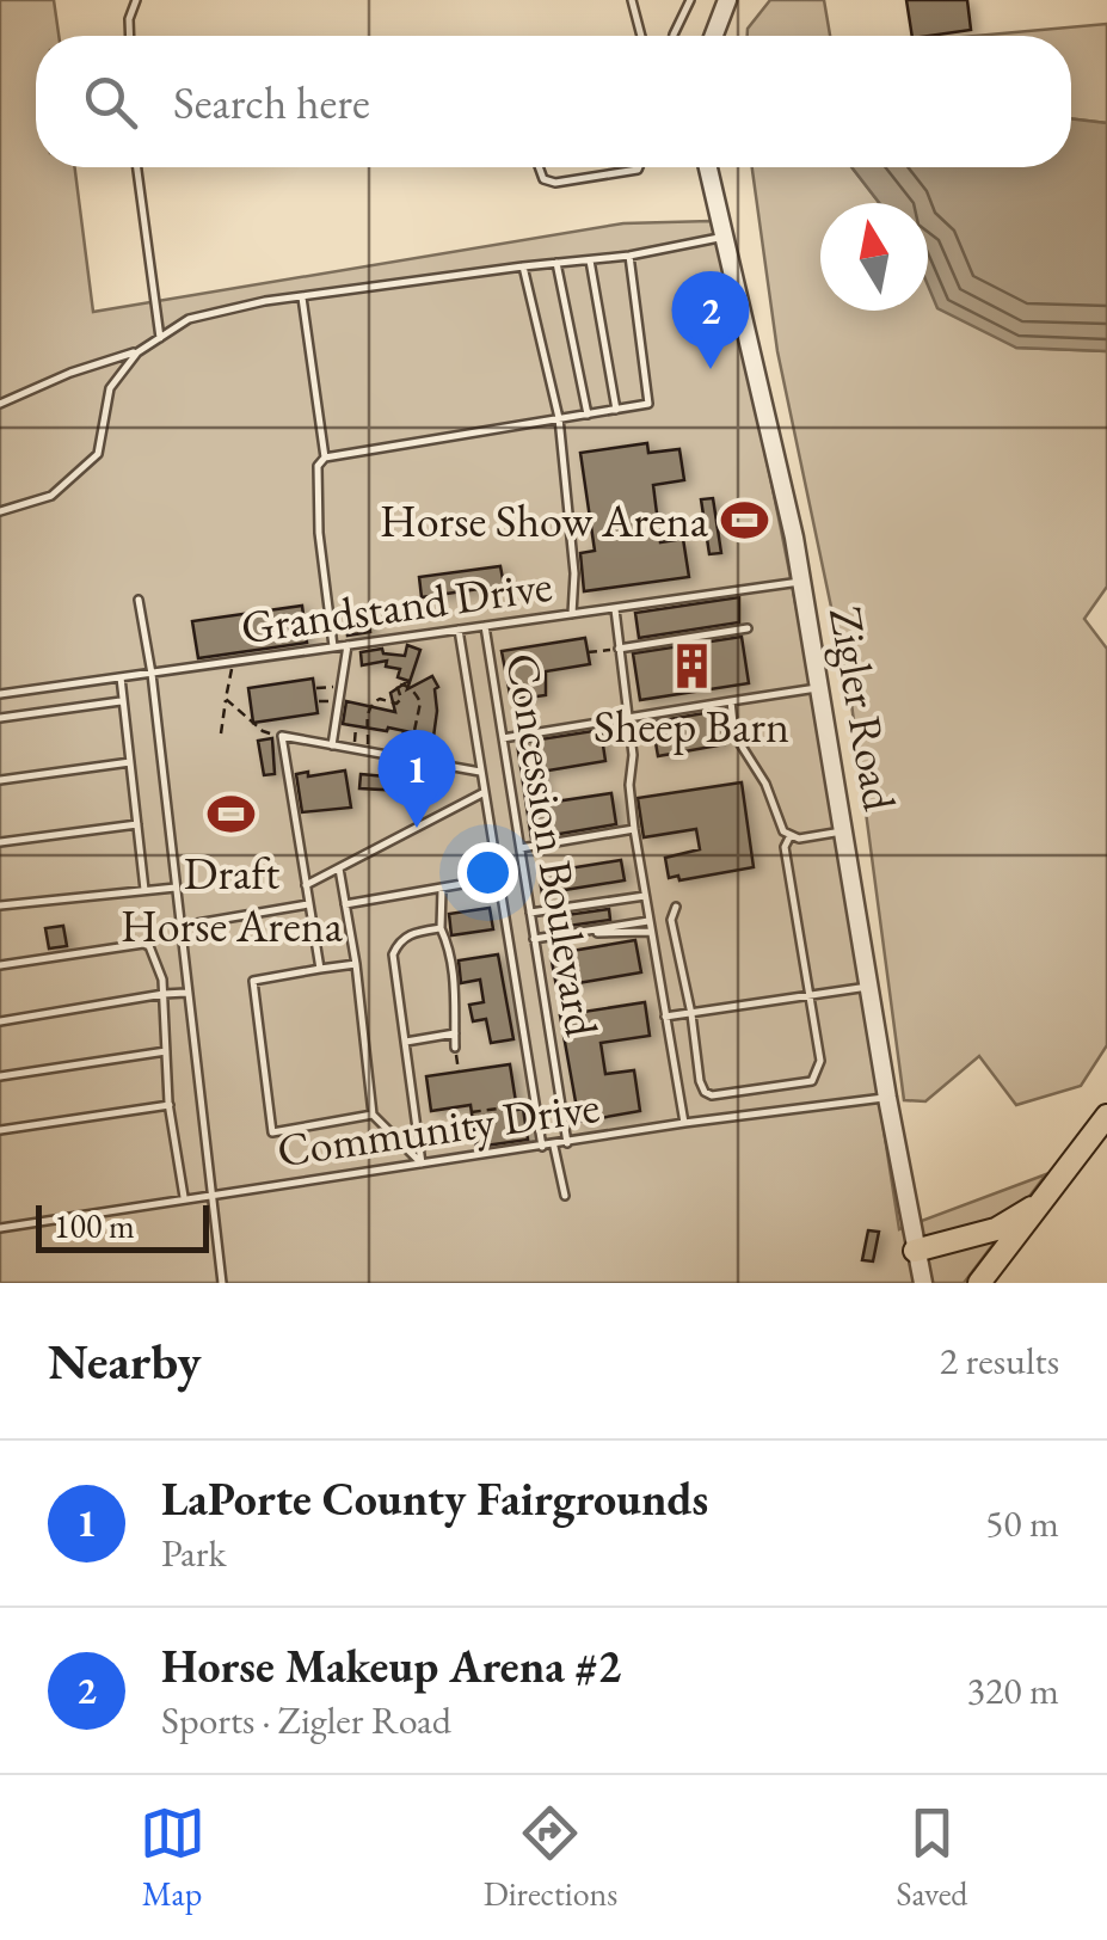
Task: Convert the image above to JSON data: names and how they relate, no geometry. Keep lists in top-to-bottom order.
{
  "streets": {
    "street": ["Zigler Road"],
    "lane": ["Grandstand Drive", "Concession Boulevard", "Community Drive"]
  },
  "crossings": [
    ["Grandstand Drive", "Zigler Road"],
    ["Grandstand Drive", "Concession Boulevard"],
    ["Zigler Road", "Community Drive"],
    ["Concession Boulevard", "Community Drive"]
  ],
  "places": {
    "sports": ["Horse Show Arena", "Draft Horse Arena"],
    "building": ["Sheep Barn"]
  },
  "scale_bar": "100 m",
  "north": "top",
  "page": {
    "search": "Search here",
    "pins": ["2", "1"],
    "scale": "100 m",
    "heading": ["Nearby", "2 results"],
    "list": [
      {
        "mark": "1",
        "name": "LaPorte County Fairgrounds",
        "note": "Park",
        "value": "50 m"
      },
      {
        "mark": "2",
        "name": "Horse Makeup Arena #2",
        "note": "Sports · Zigler Road",
        "value": "320 m"
      }
    ],
    "nav": ["Map", "Directions", "Saved"]
  }
}
